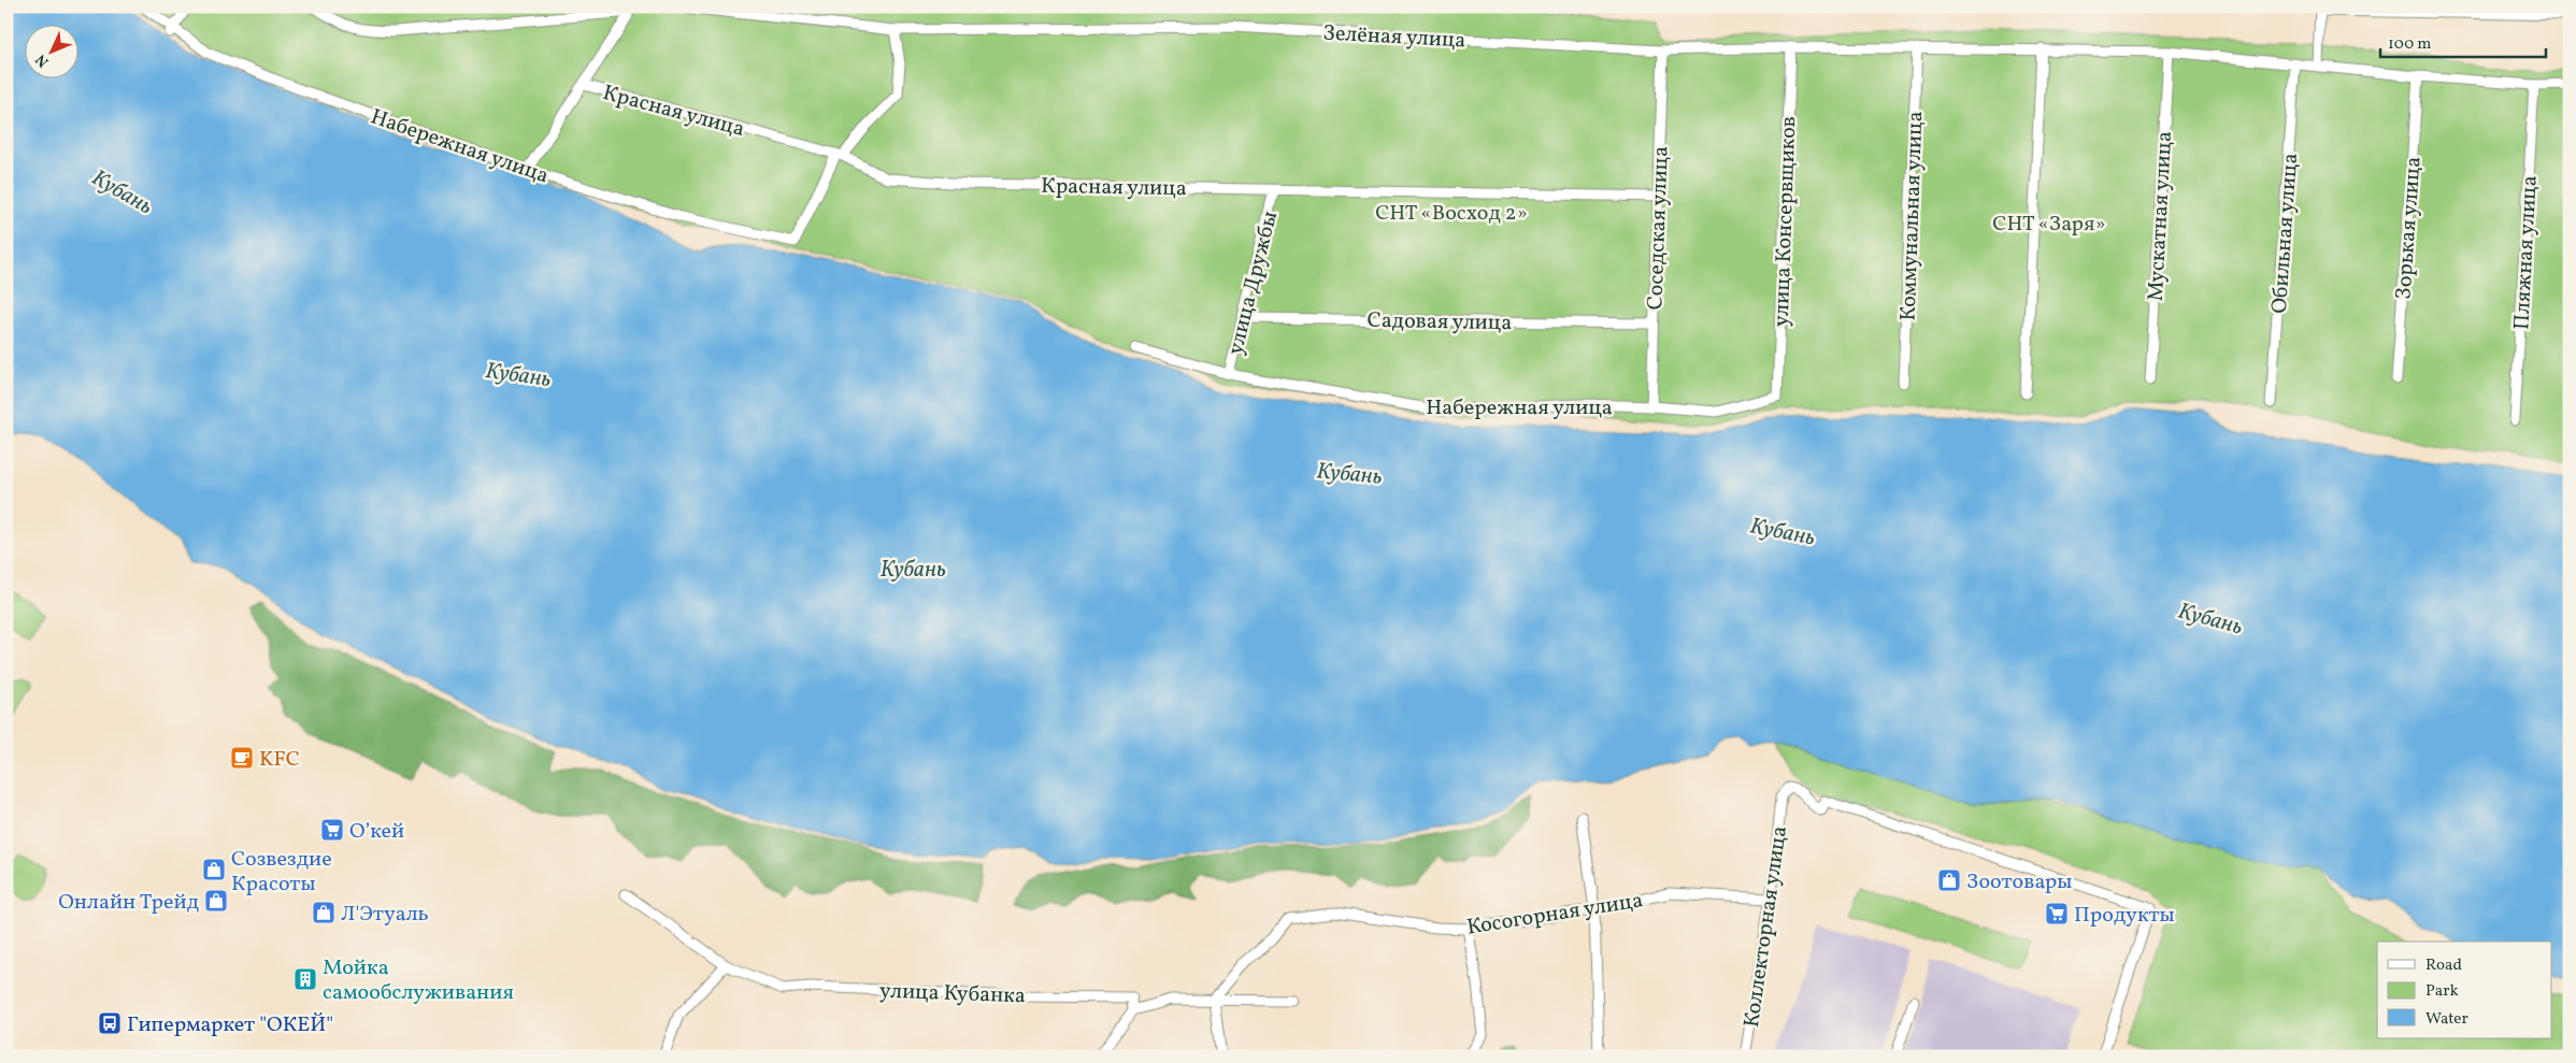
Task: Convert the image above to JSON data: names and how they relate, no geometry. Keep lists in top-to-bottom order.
{
  "streets": {
    "street": [
      "Зелёная улица",
      "Красная улица",
      "Набережная улица",
      "Коммунальная улица",
      "Мускатная улица",
      "улица Консервщиков",
      "Соседская улица",
      "Зорькая улица",
      "Обильная улица",
      "Пляжная улица",
      "улица Дружбы",
      "Садовая улица",
      "Косогорная улица",
      "Коллекторная улица",
      "улица Кубанка"
    ]
  },
  "crossings": [
    ["Зелёная улица", "Коммунальная улица"],
    ["Зелёная улица", "Мускатная улица"],
    ["Зелёная улица", "улица Консервщиков"],
    ["Зелёная улица", "Соседская улица"],
    ["Зелёная улица", "Зорькая улица"],
    ["Зелёная улица", "Обильная улица"],
    ["Зелёная улица", "Пляжная улица"],
    ["Красная улица", "Набережная улица"],
    ["Красная улица", "Соседская улица"],
    ["Красная улица", "улица Дружбы"],
    ["Набережная улица", "улица Консервщиков"],
    ["Набережная улица", "Соседская улица"],
    ["Набережная улица", "улица Дружбы"],
    ["Соседская улица", "Садовая улица"],
    ["улица Дружбы", "Садовая улица"],
    ["Косогорная улица", "Коллекторная улица"]
  ],
  "water": ["Кубань"],
  "parks": ["СНТ «Восход 2»", "СНТ «Заря»"],
  "places": {
    "cafe": ["KFC"],
    "supermarket": ["О’кей", "Продукты"],
    "shop": [
      "Созвездие Красоты",
      "Зоотовары",
      "Онлайн Трейд",
      "Л'Этуаль"
    ],
    "building": ["Мойка самообслуживания"],
    "bus stop": ["Гипермаркет \"ОКЕЙ\""]
  },
  "legend": ["Road", "Park", "Water"],
  "scale_bar": "100 m",
  "north": "bottom left"
}
